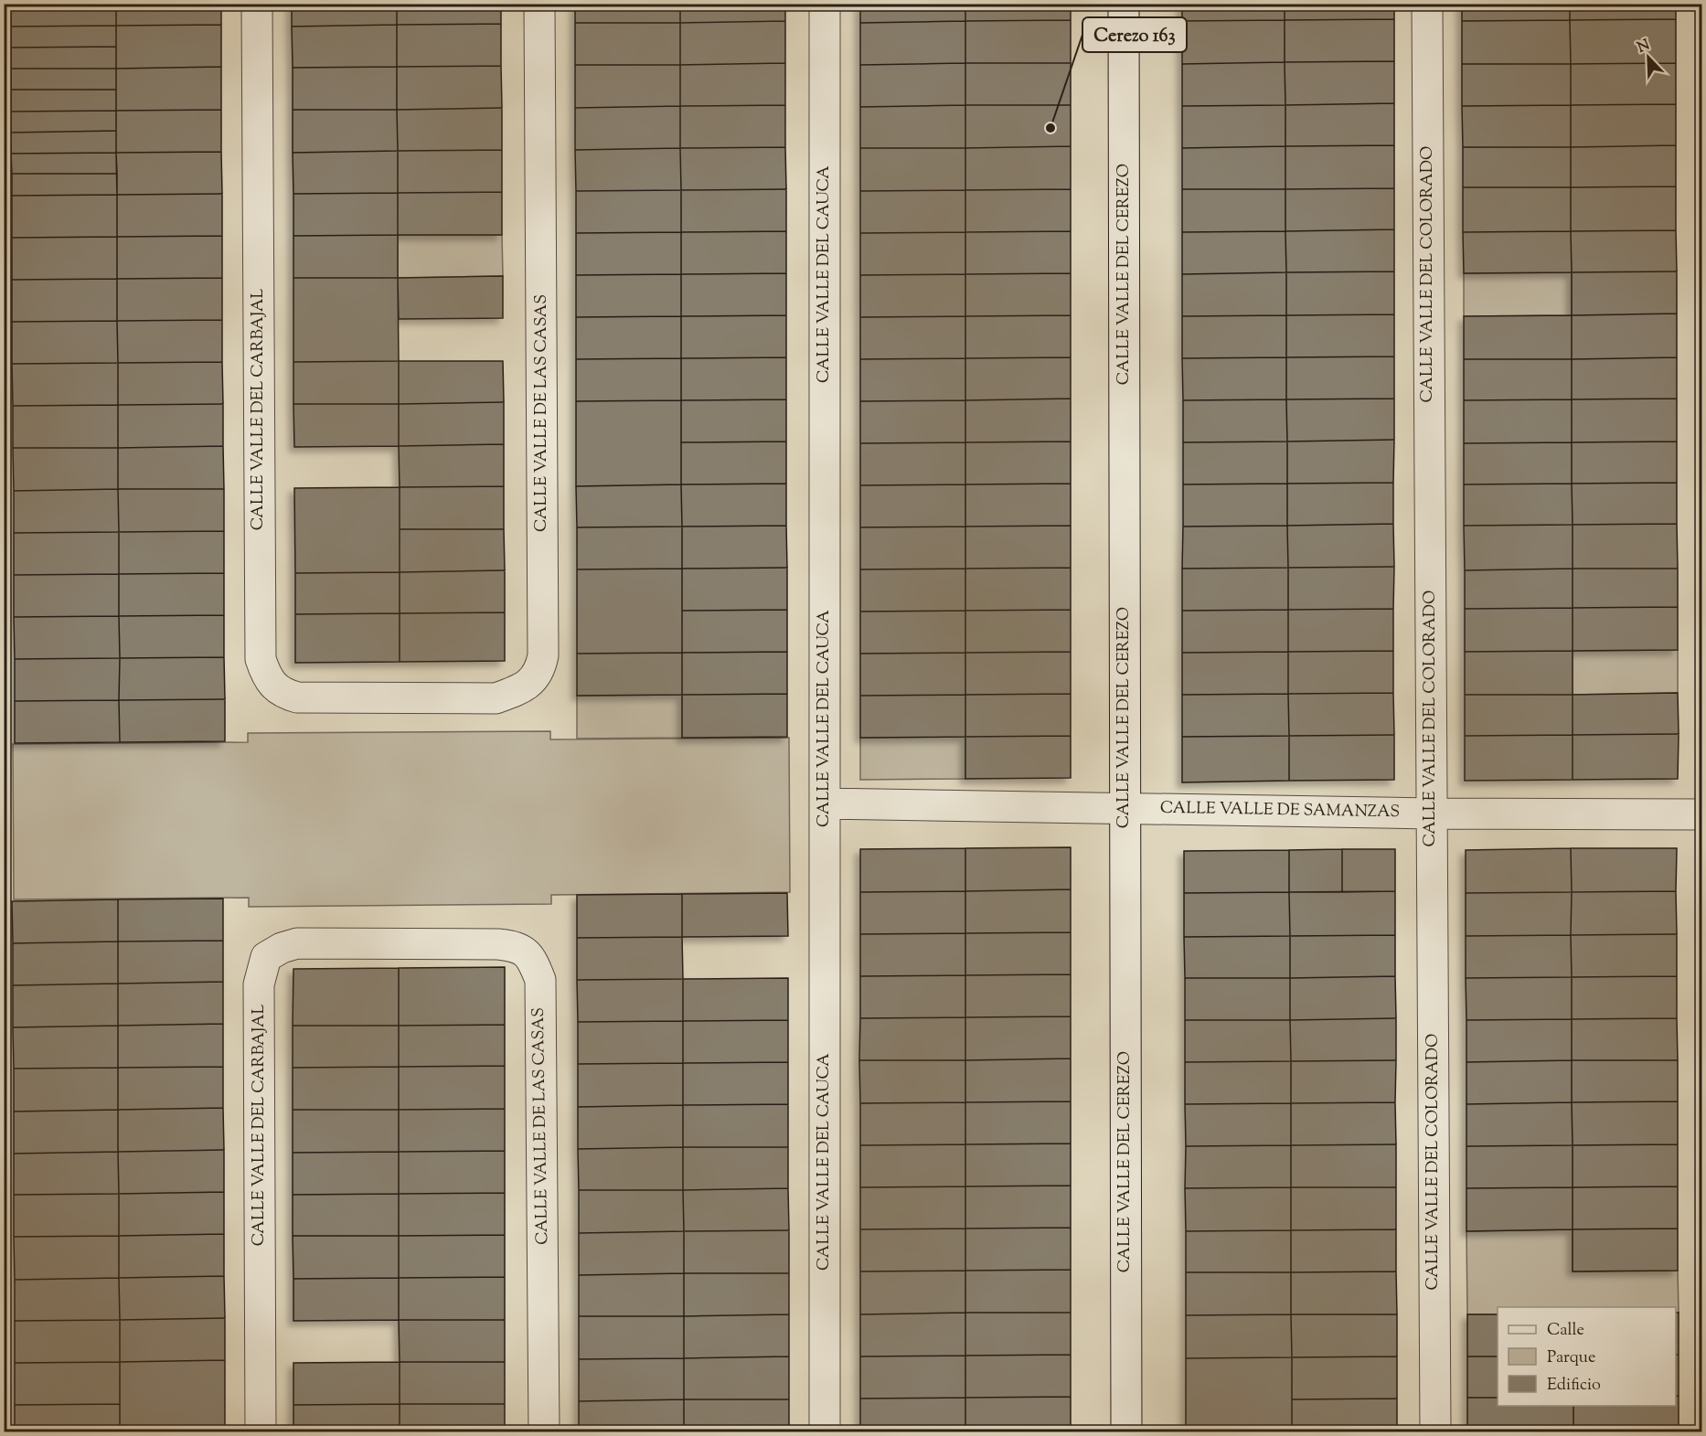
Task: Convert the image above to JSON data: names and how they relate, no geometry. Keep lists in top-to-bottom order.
{
  "streets": {
    "street": [
      "CALLE VALLE DEL CAUCA",
      "CALLE VALLE DEL CEREZO",
      "CALLE VALLE DEL COLORADO",
      "CALLE VALLE DEL CARBAJAL",
      "CALLE VALLE DE LAS CASAS",
      "CALLE VALLE DE SAMANZAS"
    ]
  },
  "crossings": [
    ["CALLE VALLE DEL CAUCA", "CALLE VALLE DE SAMANZAS"],
    ["CALLE VALLE DEL CEREZO", "CALLE VALLE DE SAMANZAS"],
    ["CALLE VALLE DEL COLORADO", "CALLE VALLE DE SAMANZAS"],
    ["CALLE VALLE DEL CARBAJAL", "CALLE VALLE DE LAS CASAS"]
  ],
  "places": ["Cerezo 163"],
  "legend": ["Calle", "Parque", "Edificio"],
  "north": "top left"
}
